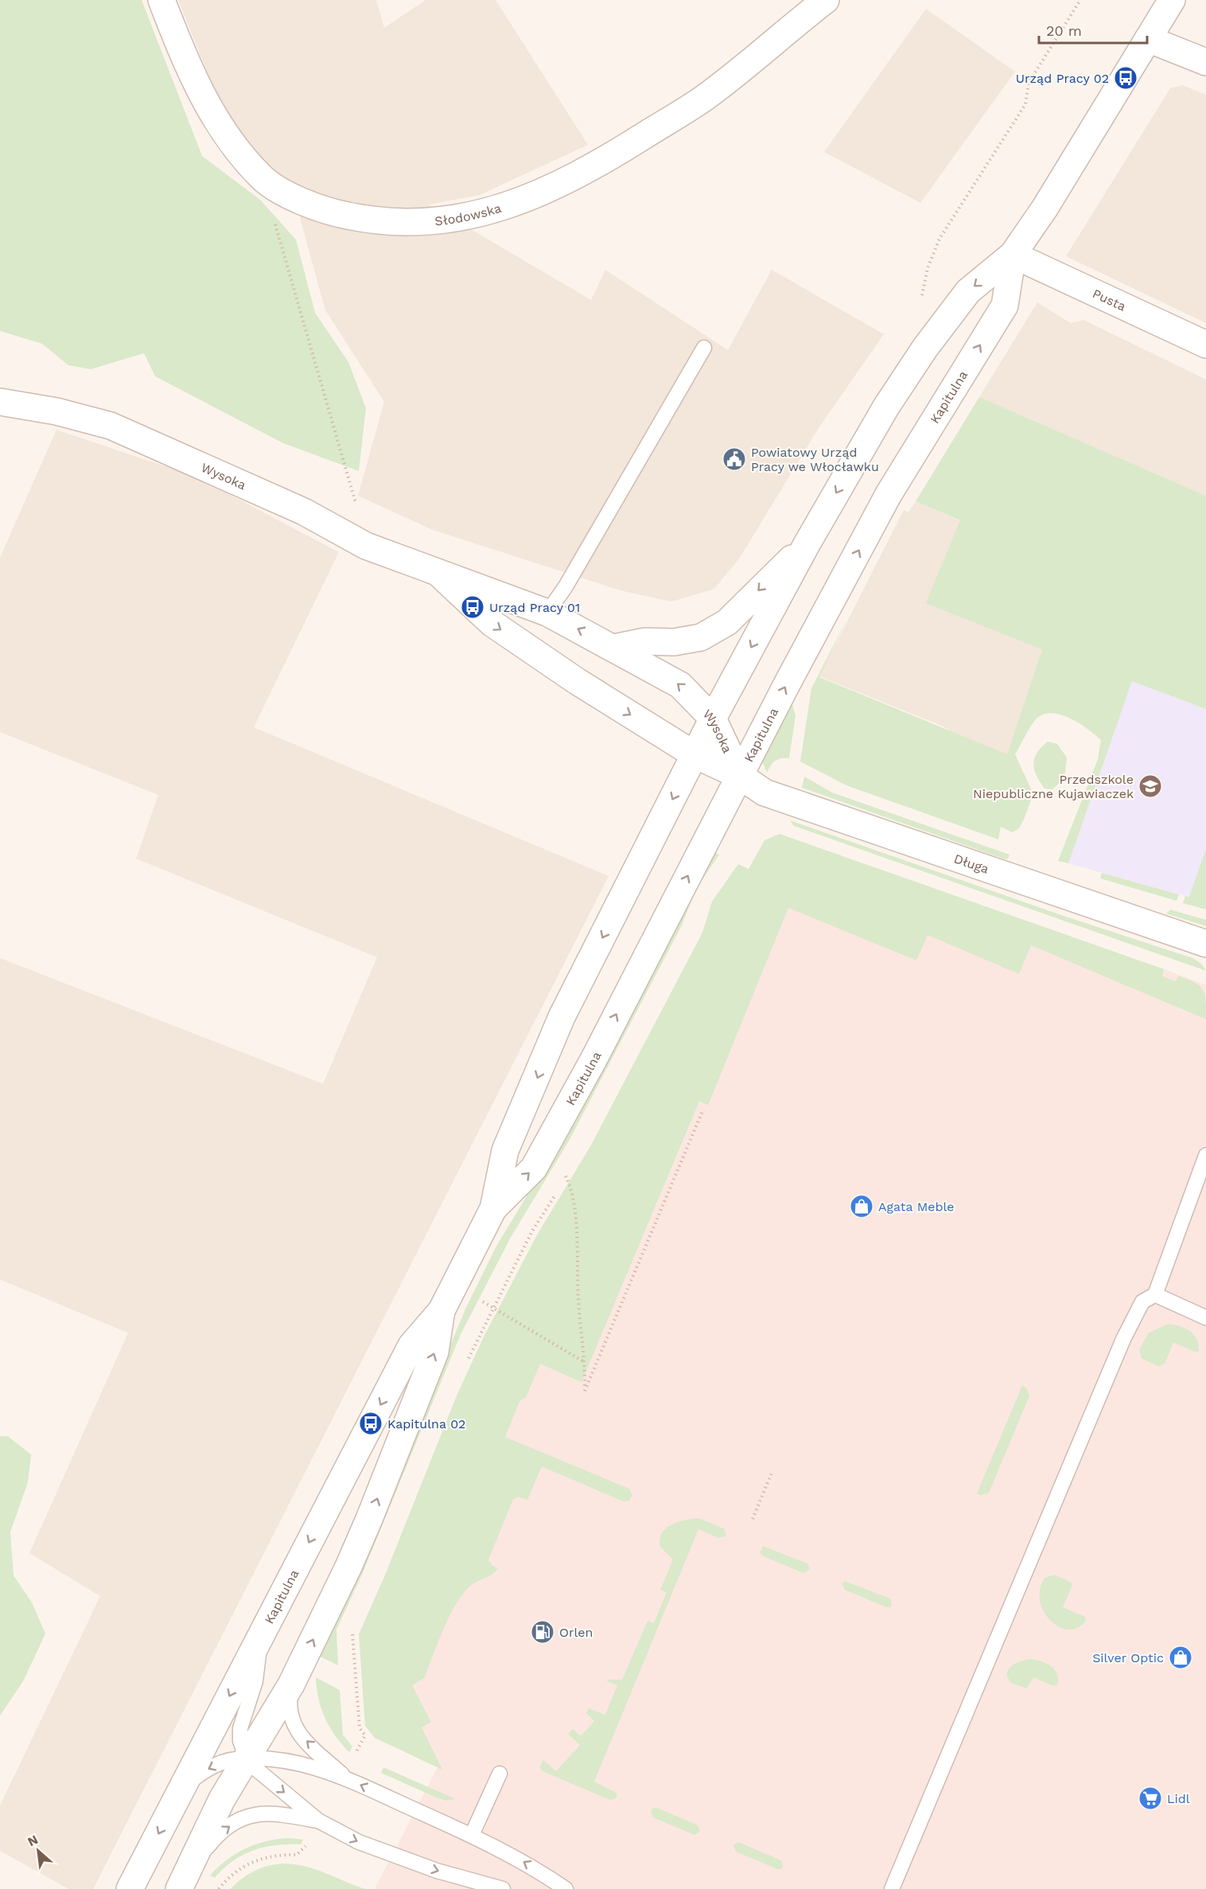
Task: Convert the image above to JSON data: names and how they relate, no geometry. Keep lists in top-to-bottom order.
{
  "streets": {
    "street": [
      "Słodowska",
      "Pusta",
      "Kapitulna",
      "Wysoka",
      "Długa"
    ]
  },
  "crossings": [
    ["Pusta", "Kapitulna"],
    ["Kapitulna", "Wysoka"],
    ["Kapitulna", "Długa"],
    ["Wysoka", "Długa"]
  ],
  "places": {
    "bus stop": ["Urząd Pracy 02", "Urząd Pracy 01", "Kapitulna 02"],
    "public building": ["Powiatowy Urząd Pracy we Włocławku"],
    "school or university": ["Przedszkole Niepubliczne Kujawiaczek"],
    "shop": ["Agata Meble", "Silver Optic"],
    "fuel station": ["Orlen"],
    "supermarket": ["Lidl"]
  },
  "scale_bar": "20 m",
  "north": "top left"
}
